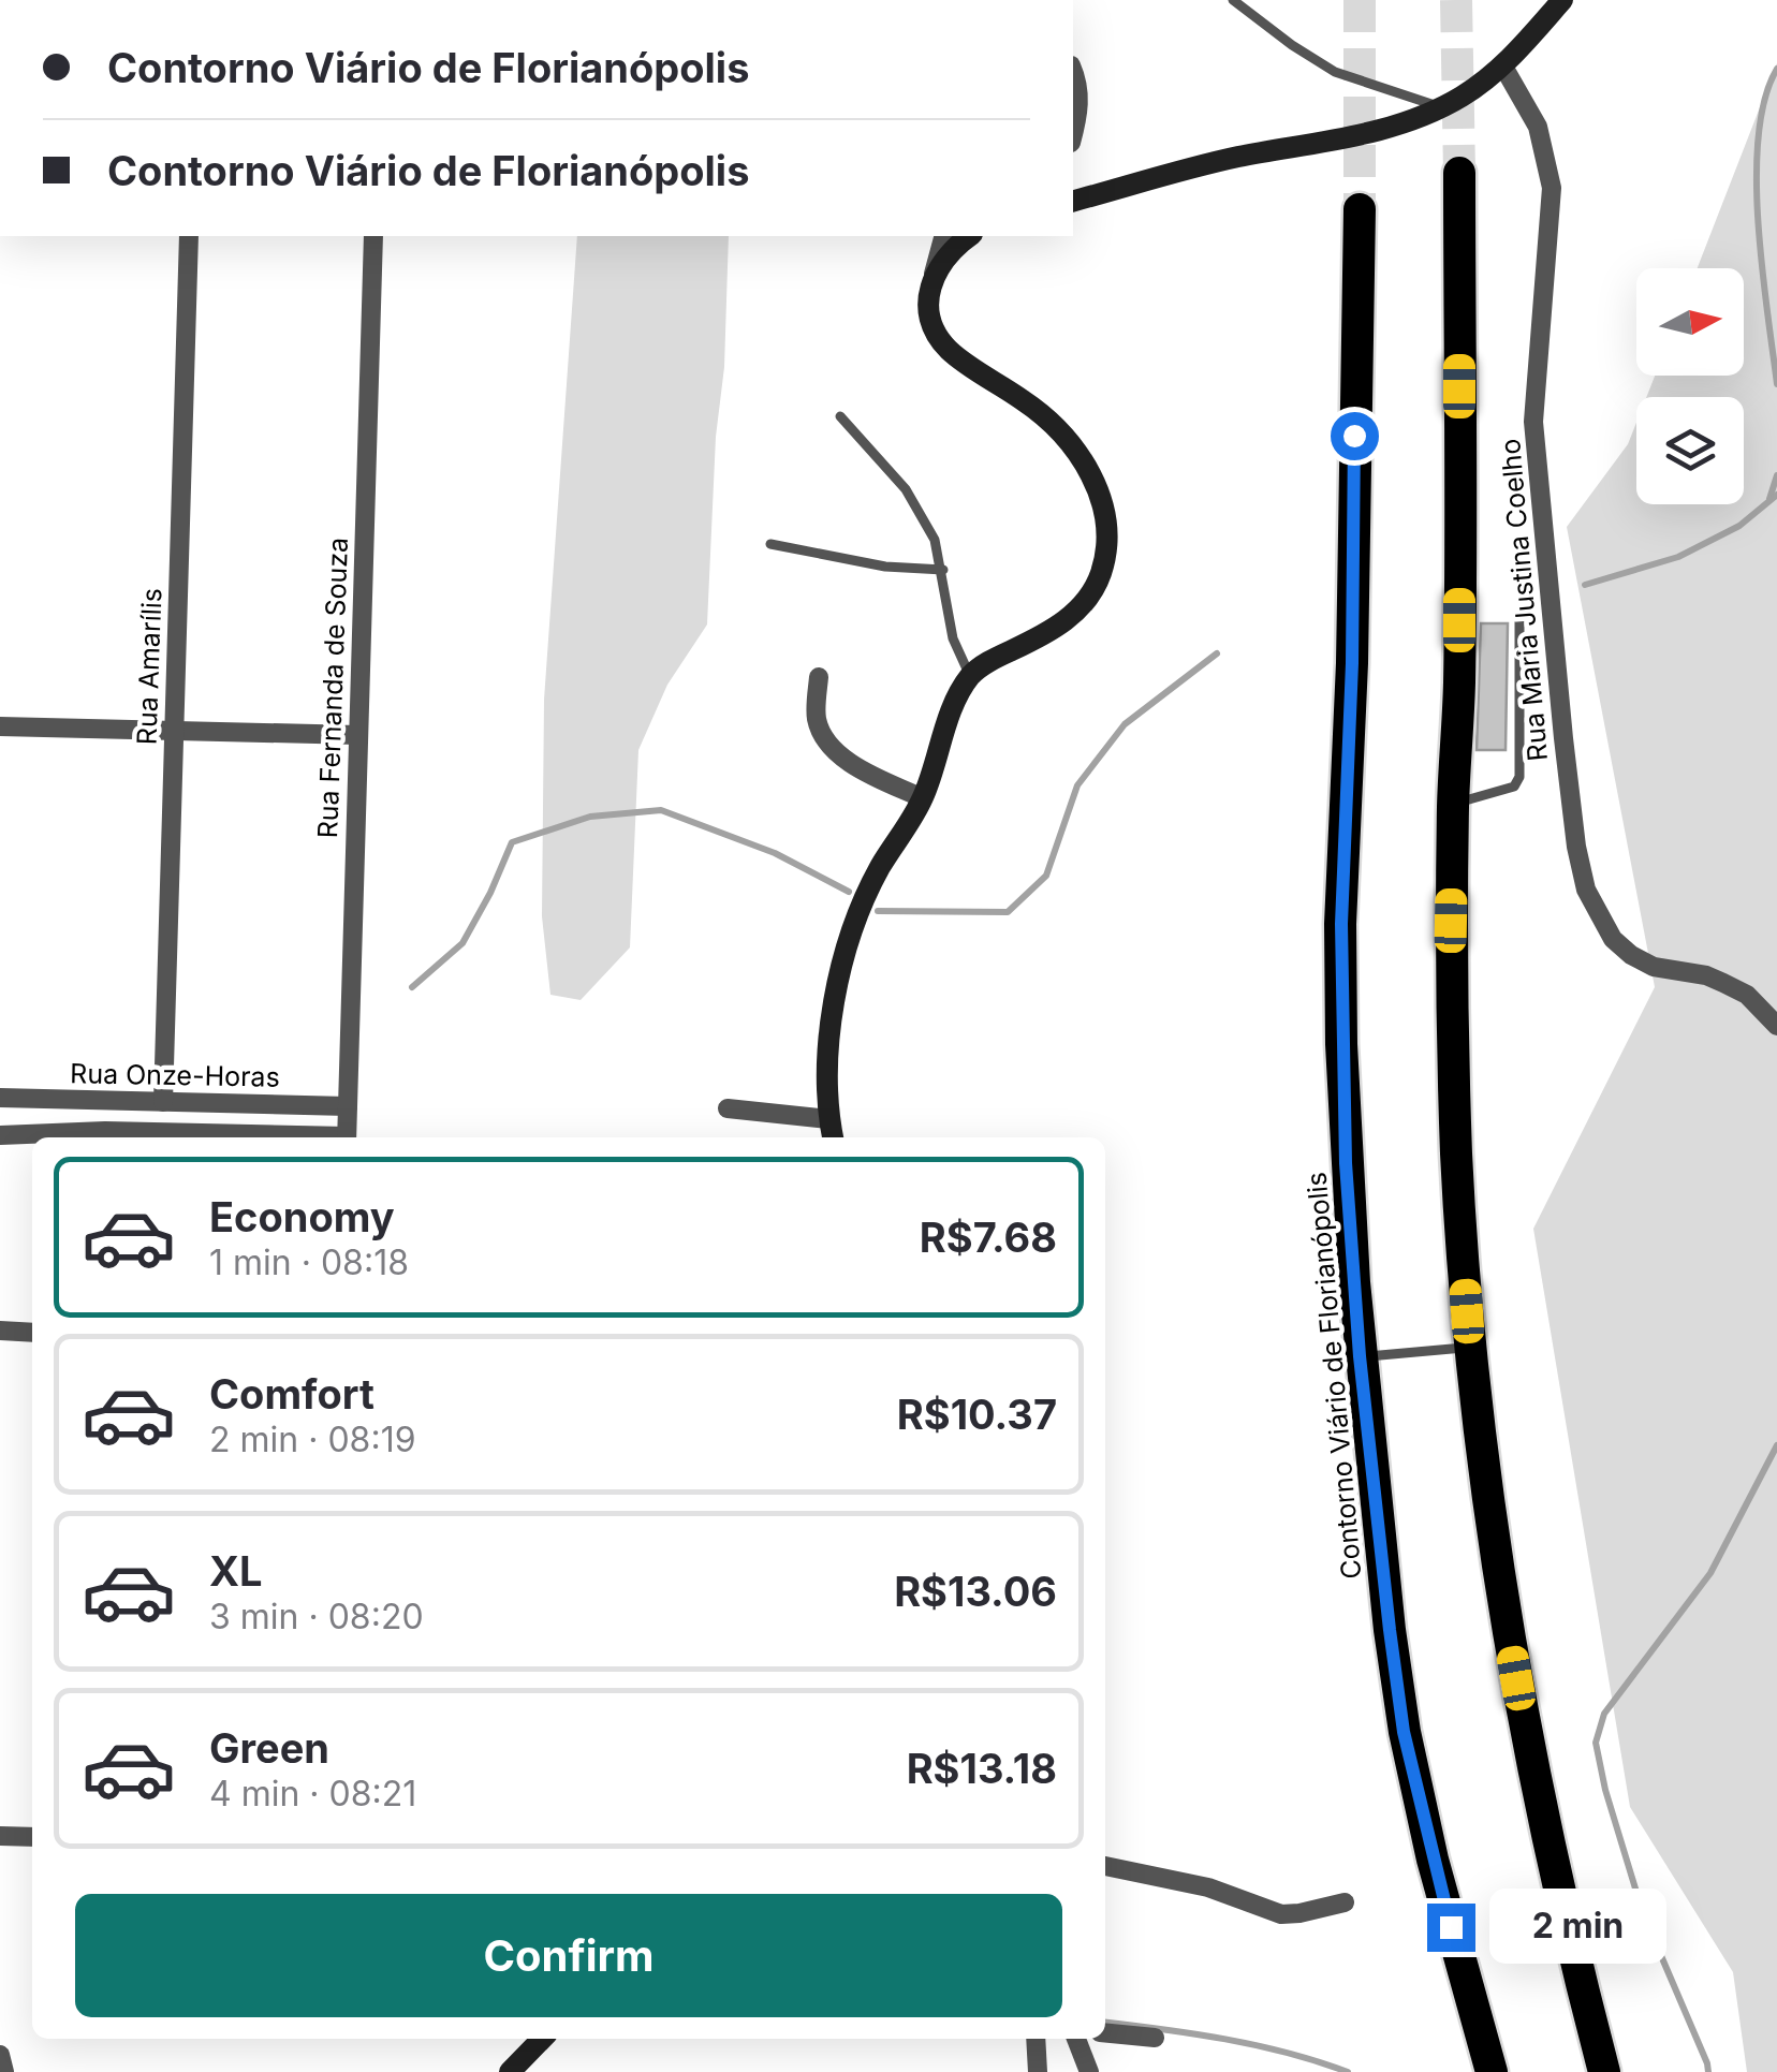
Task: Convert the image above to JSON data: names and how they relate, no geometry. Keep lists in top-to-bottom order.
{
  "streets": {
    "highway": ["Contorno Viário de Florianópolis"],
    "street": [
      "Rua Maria Justina Coelho",
      "Rua Amarílis",
      "Rua Fernanda de Souza",
      "Rua Onze-Horas"
    ]
  },
  "crossings": [
    ["Rua Amarílis", "Rua Onze-Horas"],
    ["Rua Fernanda de Souza", "Rua Onze-Horas"]
  ],
  "north": "right",
  "page": {
    "banner": ["Contorno Viário de Florianópolis", "Contorno Viário de Florianópolis"],
    "list": [
      {
        "name": "Economy",
        "note": "1 min · 08:18",
        "value": "R$7.68"
      },
      {
        "name": "Comfort",
        "note": "2 min · 08:19",
        "value": "R$10.37"
      },
      {
        "name": "XL",
        "note": "3 min · 08:20",
        "value": "R$13.06"
      },
      {
        "name": "Green",
        "note": "4 min · 08:21",
        "value": "R$13.18"
      }
    ],
    "buttons": "Confirm",
    "bubble": "2 min"
  }
}
